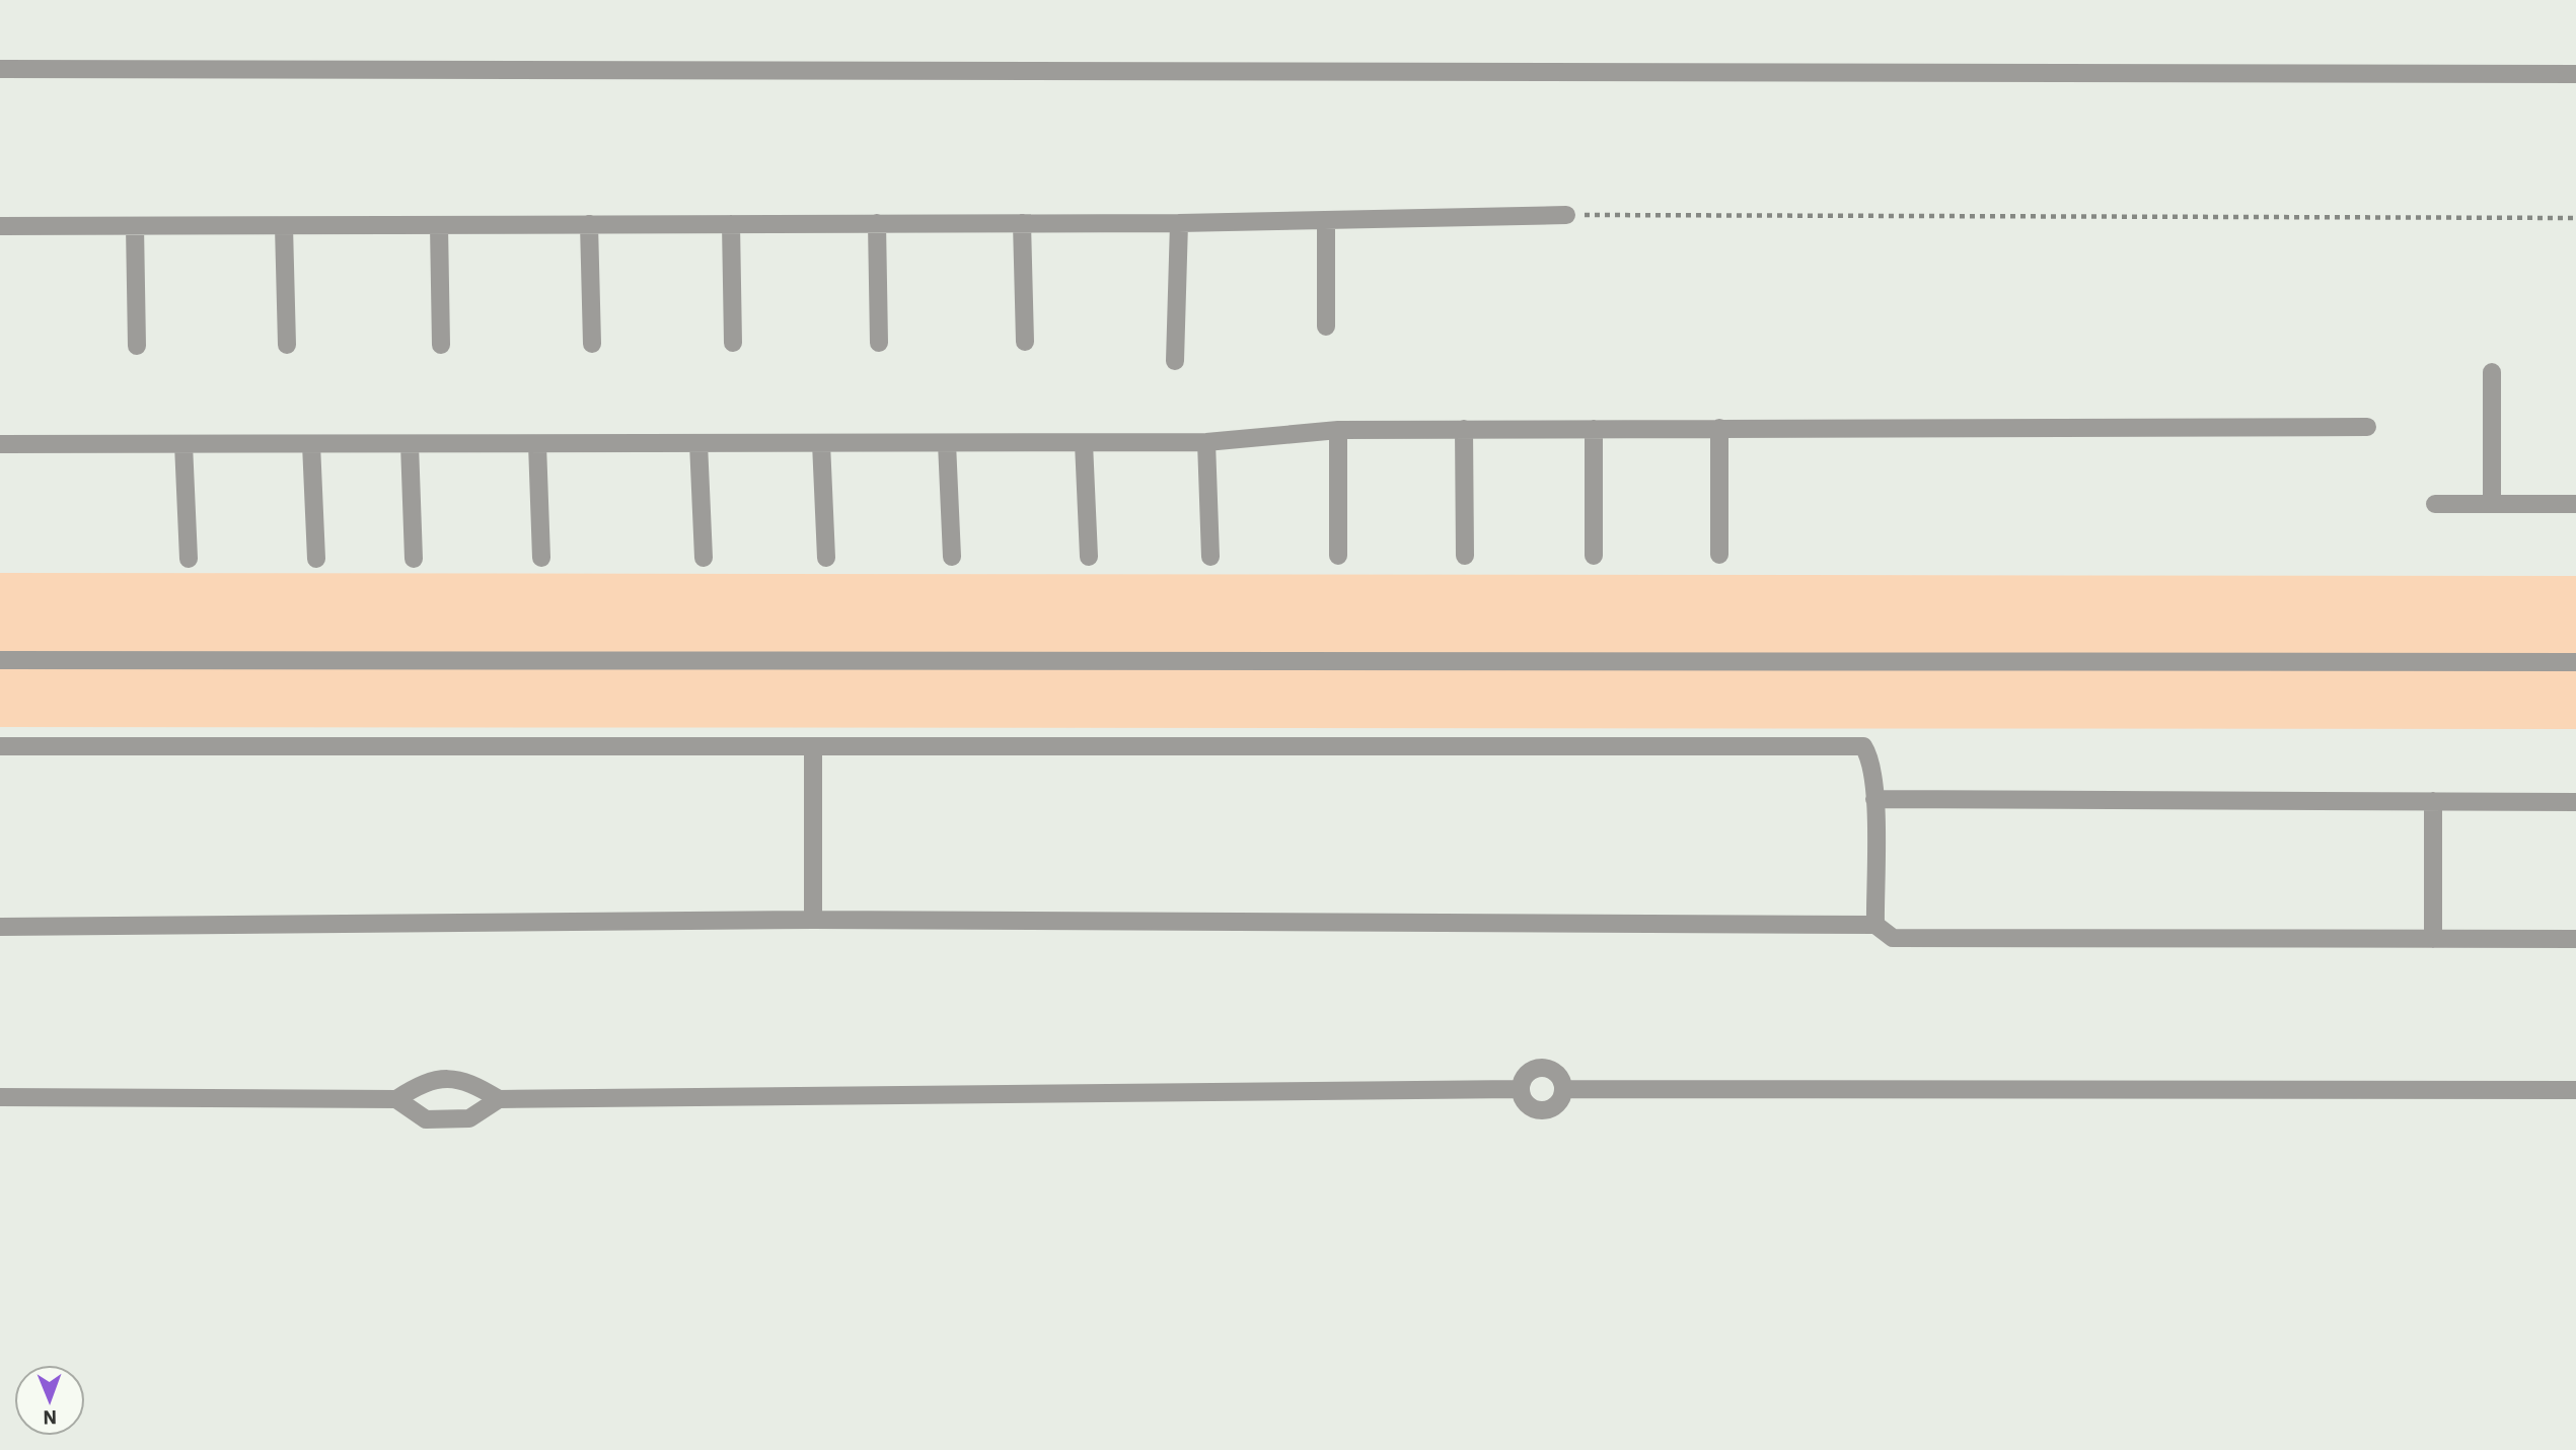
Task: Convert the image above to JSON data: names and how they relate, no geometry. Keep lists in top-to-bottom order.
{
  "north": "bottom"
}
